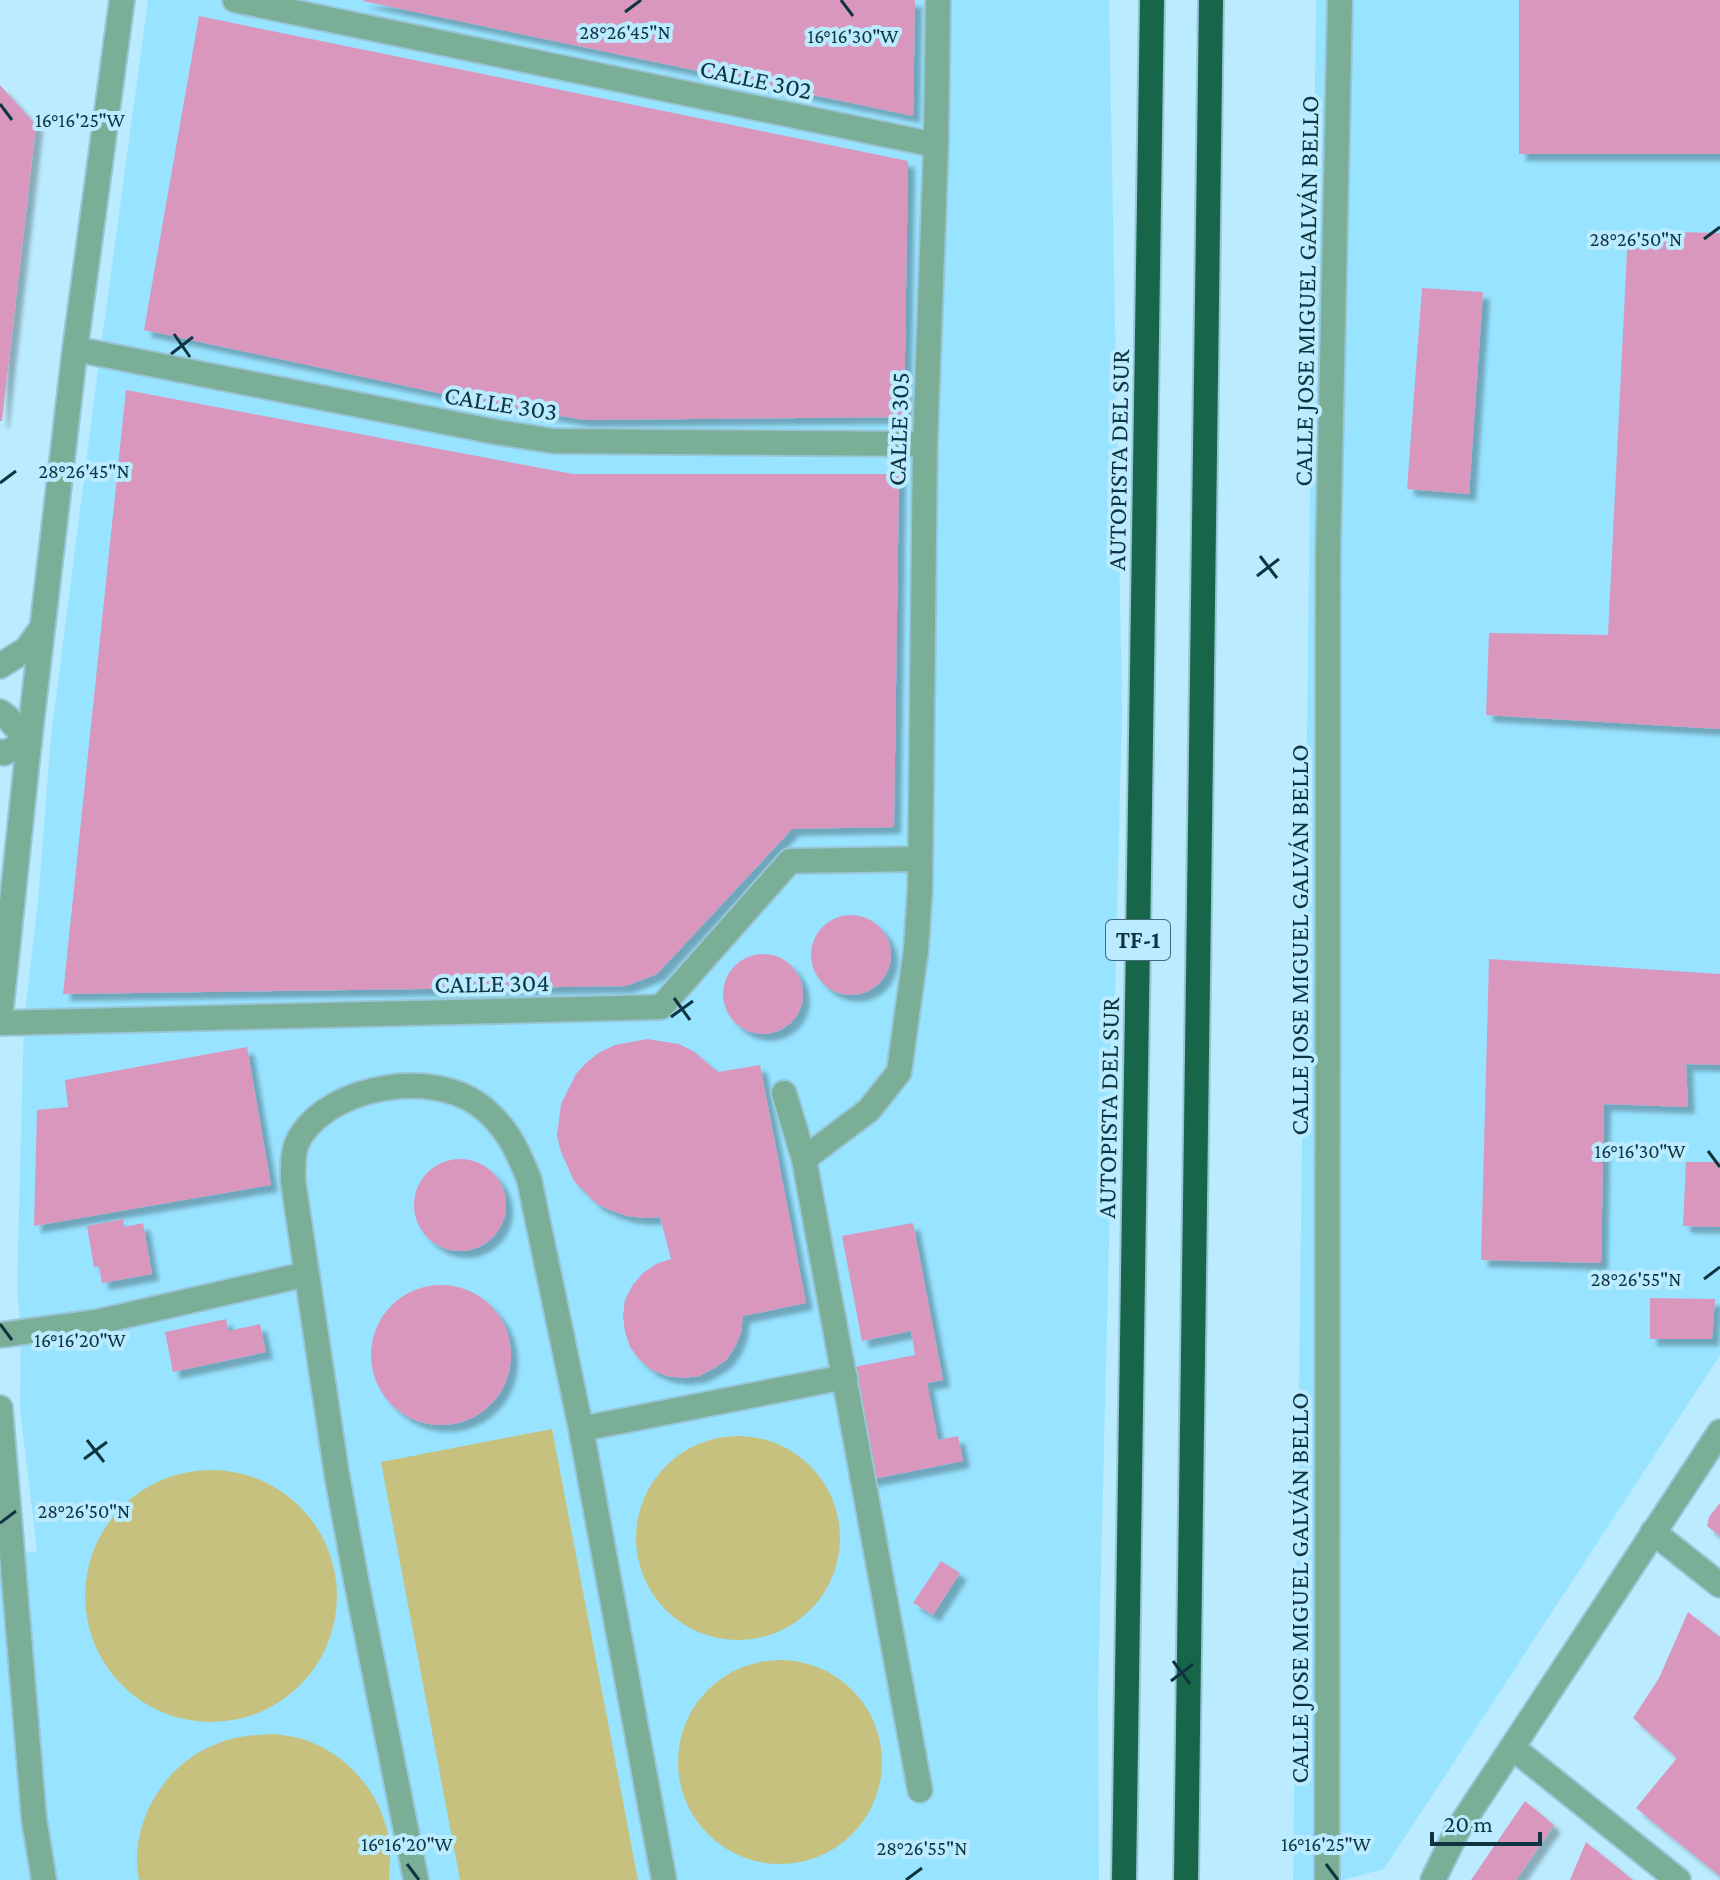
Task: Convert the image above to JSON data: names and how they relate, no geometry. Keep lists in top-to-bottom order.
{
  "streets": {
    "highway": ["AUTOPISTA DEL SUR", "TF-1"],
    "street": [
      "CALLE 302",
      "CALLE JOSE MIGUEL GALVÁN BELLO",
      "CALLE 303",
      "CALLE 305",
      "CALLE 304"
    ]
  },
  "crossings": [
    ["CALLE 302", "CALLE 305"],
    ["CALLE 303", "CALLE 305"],
    ["CALLE 305", "CALLE 304"]
  ],
  "scale_bar": "20 m",
  "coordinates": [
    "28°26'45\"N",
    "16°16'30\"W",
    "16°16'25\"W",
    "28°26'50\"N",
    "28°26'55\"N",
    "16°16'20\"W"
  ]
}
